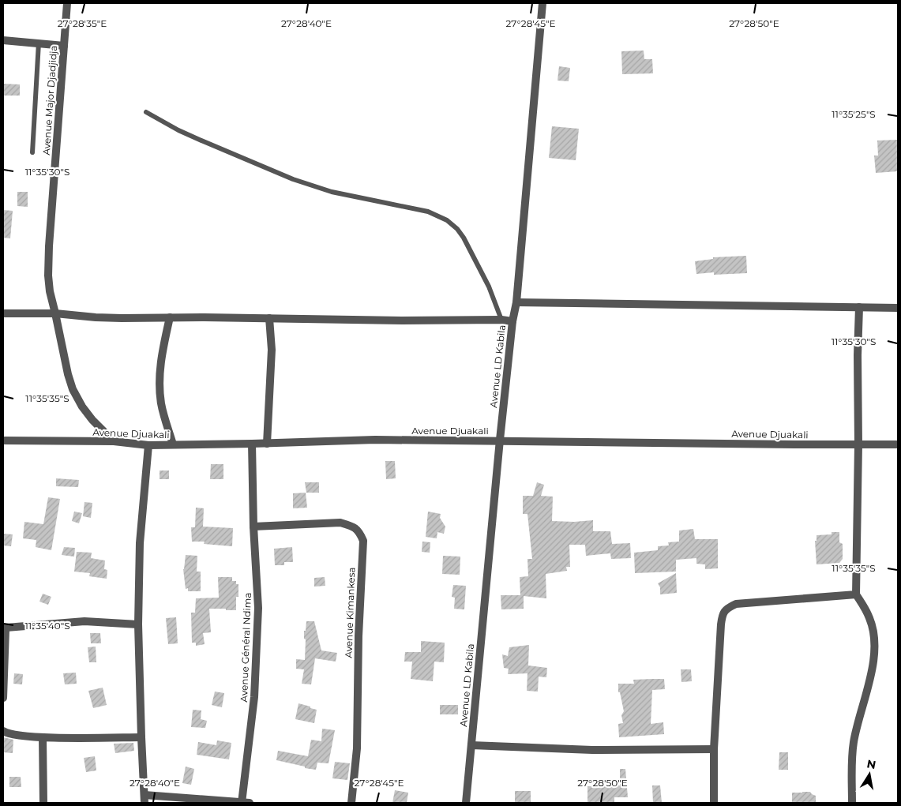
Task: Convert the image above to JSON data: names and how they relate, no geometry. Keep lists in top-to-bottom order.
{
  "streets": {
    "street": [
      "Avenue Major Djadjidja",
      "Avenue LD Kabila",
      "Avenue Djuakali",
      "Avenue Kimankesa",
      "Avenue Général Ndima"
    ]
  },
  "crossings": [
    ["Avenue Major Djadjidja", "Avenue Djuakali"],
    ["Avenue LD Kabila", "Avenue Djuakali"],
    ["Avenue Djuakali", "Avenue Général Ndima"],
    ["Avenue Kimankesa", "Avenue Général Ndima"]
  ],
  "north": "top",
  "coordinates": [
    "27°28'35\"E",
    "27°28'40\"E",
    "27°28'45\"E",
    "27°28'50\"E",
    "11°35'25\"S",
    "11°35'30\"S",
    "11°35'35\"S",
    "11°35'40\"S"
  ]
}
